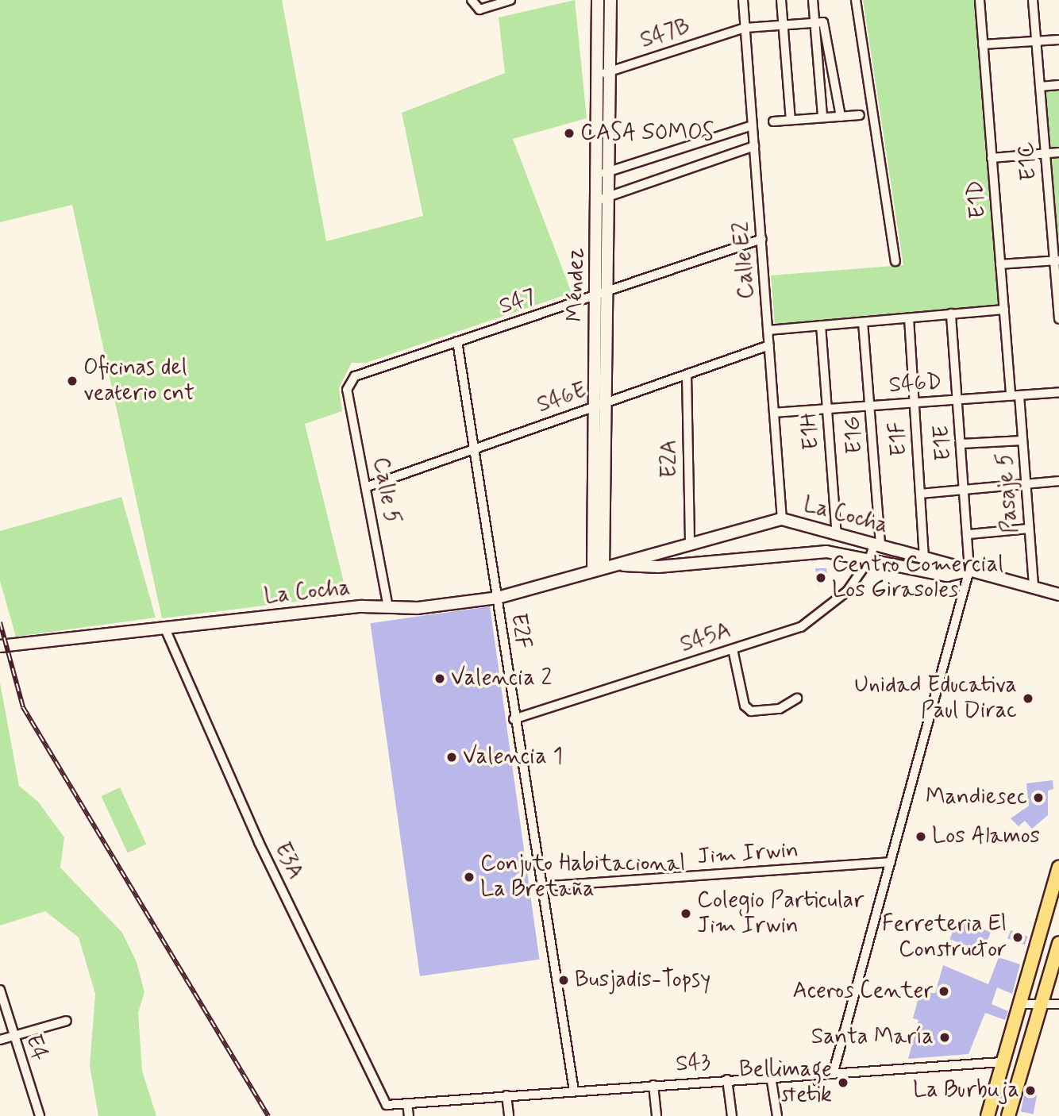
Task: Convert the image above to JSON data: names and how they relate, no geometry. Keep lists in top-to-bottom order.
{
  "streets": {
    "street": [
      "S47B",
      "E1C",
      "E1D",
      "Calle E2",
      "Méndez",
      "S47",
      "S46D",
      "S46E",
      "E1H",
      "E1G",
      "E1F",
      "E1E",
      "E2A",
      "Calle 5",
      "Pasaje 5",
      "La Cocha",
      "E2F",
      "S45A",
      "Jim Irwin",
      "E3A",
      "E4",
      "S43"
    ]
  },
  "crossings": [
    ["S47B", "Calle E2"],
    ["S47B", "Méndez"],
    ["E1D", "S46D"],
    ["E1D", "Pasaje 5"],
    ["Calle E2", "S47"],
    ["Calle E2", "S46D"],
    ["Calle E2", "S46E"],
    ["Calle E2", "La Cocha"],
    ["Méndez", "S47"],
    ["Méndez", "S46E"],
    ["Méndez", "La Cocha"],
    ["S47", "Calle 5"],
    ["S47", "E2F"],
    ["S46D", "E1H"],
    ["S46D", "E1G"],
    ["S46D", "E1F"],
    ["S46D", "E1E"],
    ["S46D", "Pasaje 5"],
    ["S46E", "E2A"],
    ["S46E", "Calle 5"],
    ["S46E", "E2F"],
    ["E1H", "La Cocha"],
    ["E1G", "La Cocha"],
    ["E1G", "S45A"],
    ["E1F", "La Cocha"],
    ["E1E", "La Cocha"],
    ["E1E", "Jim Irwin"],
    ["E1E", "S43"],
    ["E2A", "La Cocha"],
    ["Calle 5", "La Cocha"],
    ["Pasaje 5", "La Cocha"],
    ["La Cocha", "E2F"],
    ["La Cocha", "S45A"],
    ["La Cocha", "E3A"],
    ["E2F", "S45A"],
    ["E2F", "Jim Irwin"],
    ["E2F", "S43"],
    ["E3A", "S43"]
  ],
  "places": [
    "CASA SOMOS",
    "Oficinas del veaterio cnt",
    "Centro Comercial Los Girasoles",
    "Valencia 2",
    "Unidad Educativa Paul Dirac",
    "Valencia 1",
    "Mandiesec",
    "Los Alamos",
    "Conjuto Habitacional La Bretaña",
    "Colegio Particular Jim Irwin",
    "Ferreteria El Constructor",
    "Busjadis-Topsy",
    "Aceros Center",
    "Santa María",
    "Bellimage stetik",
    "La Burbuja"
  ]
}
